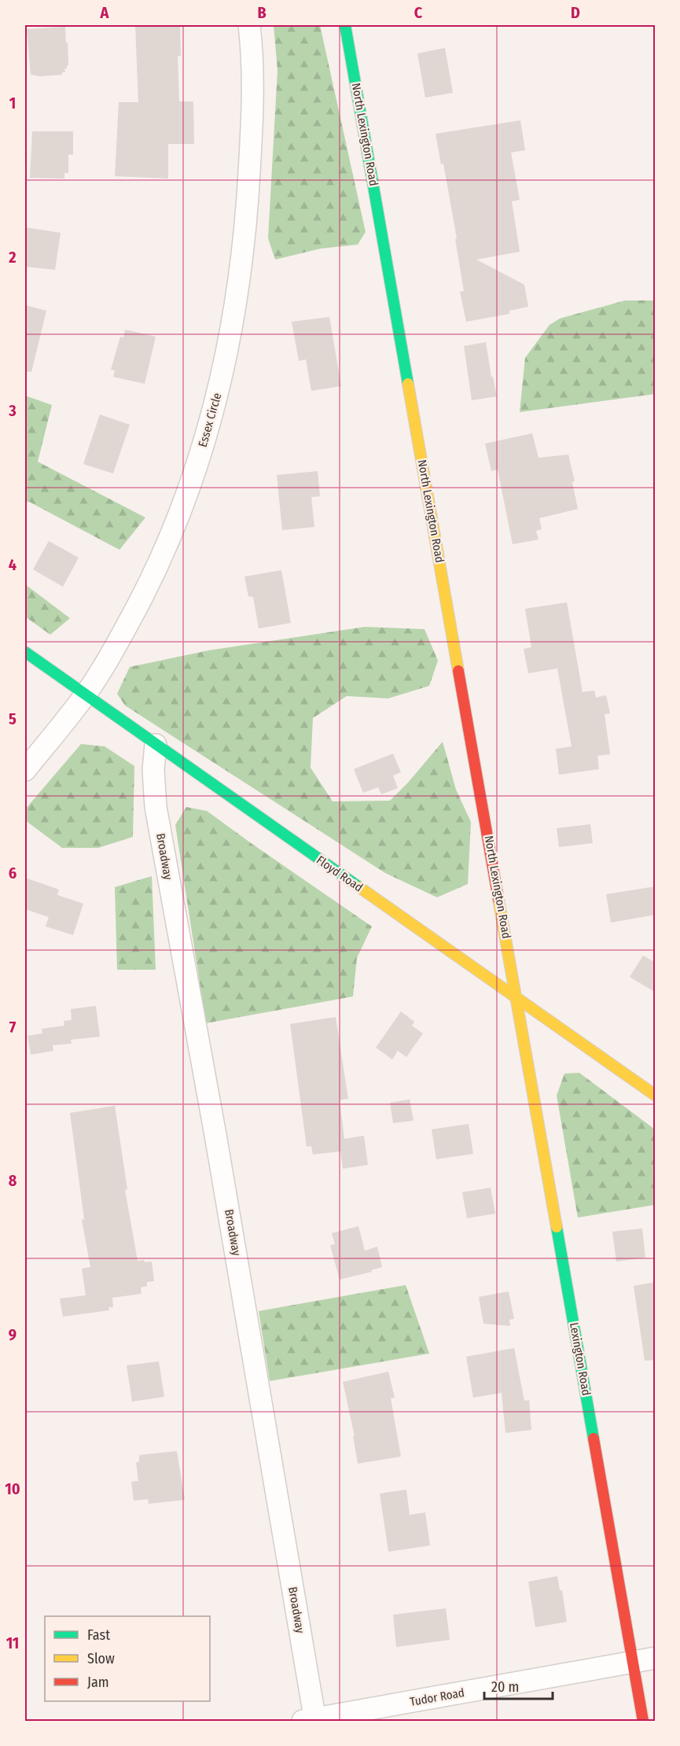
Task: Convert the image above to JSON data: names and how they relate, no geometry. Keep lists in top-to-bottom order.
{
  "streets": {
    "street": [
      "North Lexington Road",
      "Essex Circle",
      "Broadway",
      "Floyd Road",
      "Lexington Road",
      "Tudor Road"
    ]
  },
  "crossings": [
    ["North Lexington Road", "Floyd Road"],
    ["North Lexington Road", "Lexington Road"],
    ["Essex Circle", "Floyd Road"],
    ["Broadway", "Floyd Road"],
    ["Broadway", "Tudor Road"],
    ["Floyd Road", "Lexington Road"],
    ["Lexington Road", "Tudor Road"]
  ],
  "legend": ["Fast", "Slow", "Jam"],
  "scale_bar": "20 m",
  "grid": {
    "columns": [
      "A",
      "B",
      "C",
      "D"
    ],
    "rows": [
      "1",
      "2",
      "3",
      "4",
      "5",
      "6",
      "7",
      "8",
      "9",
      "10",
      "11"
    ]
  }
}
